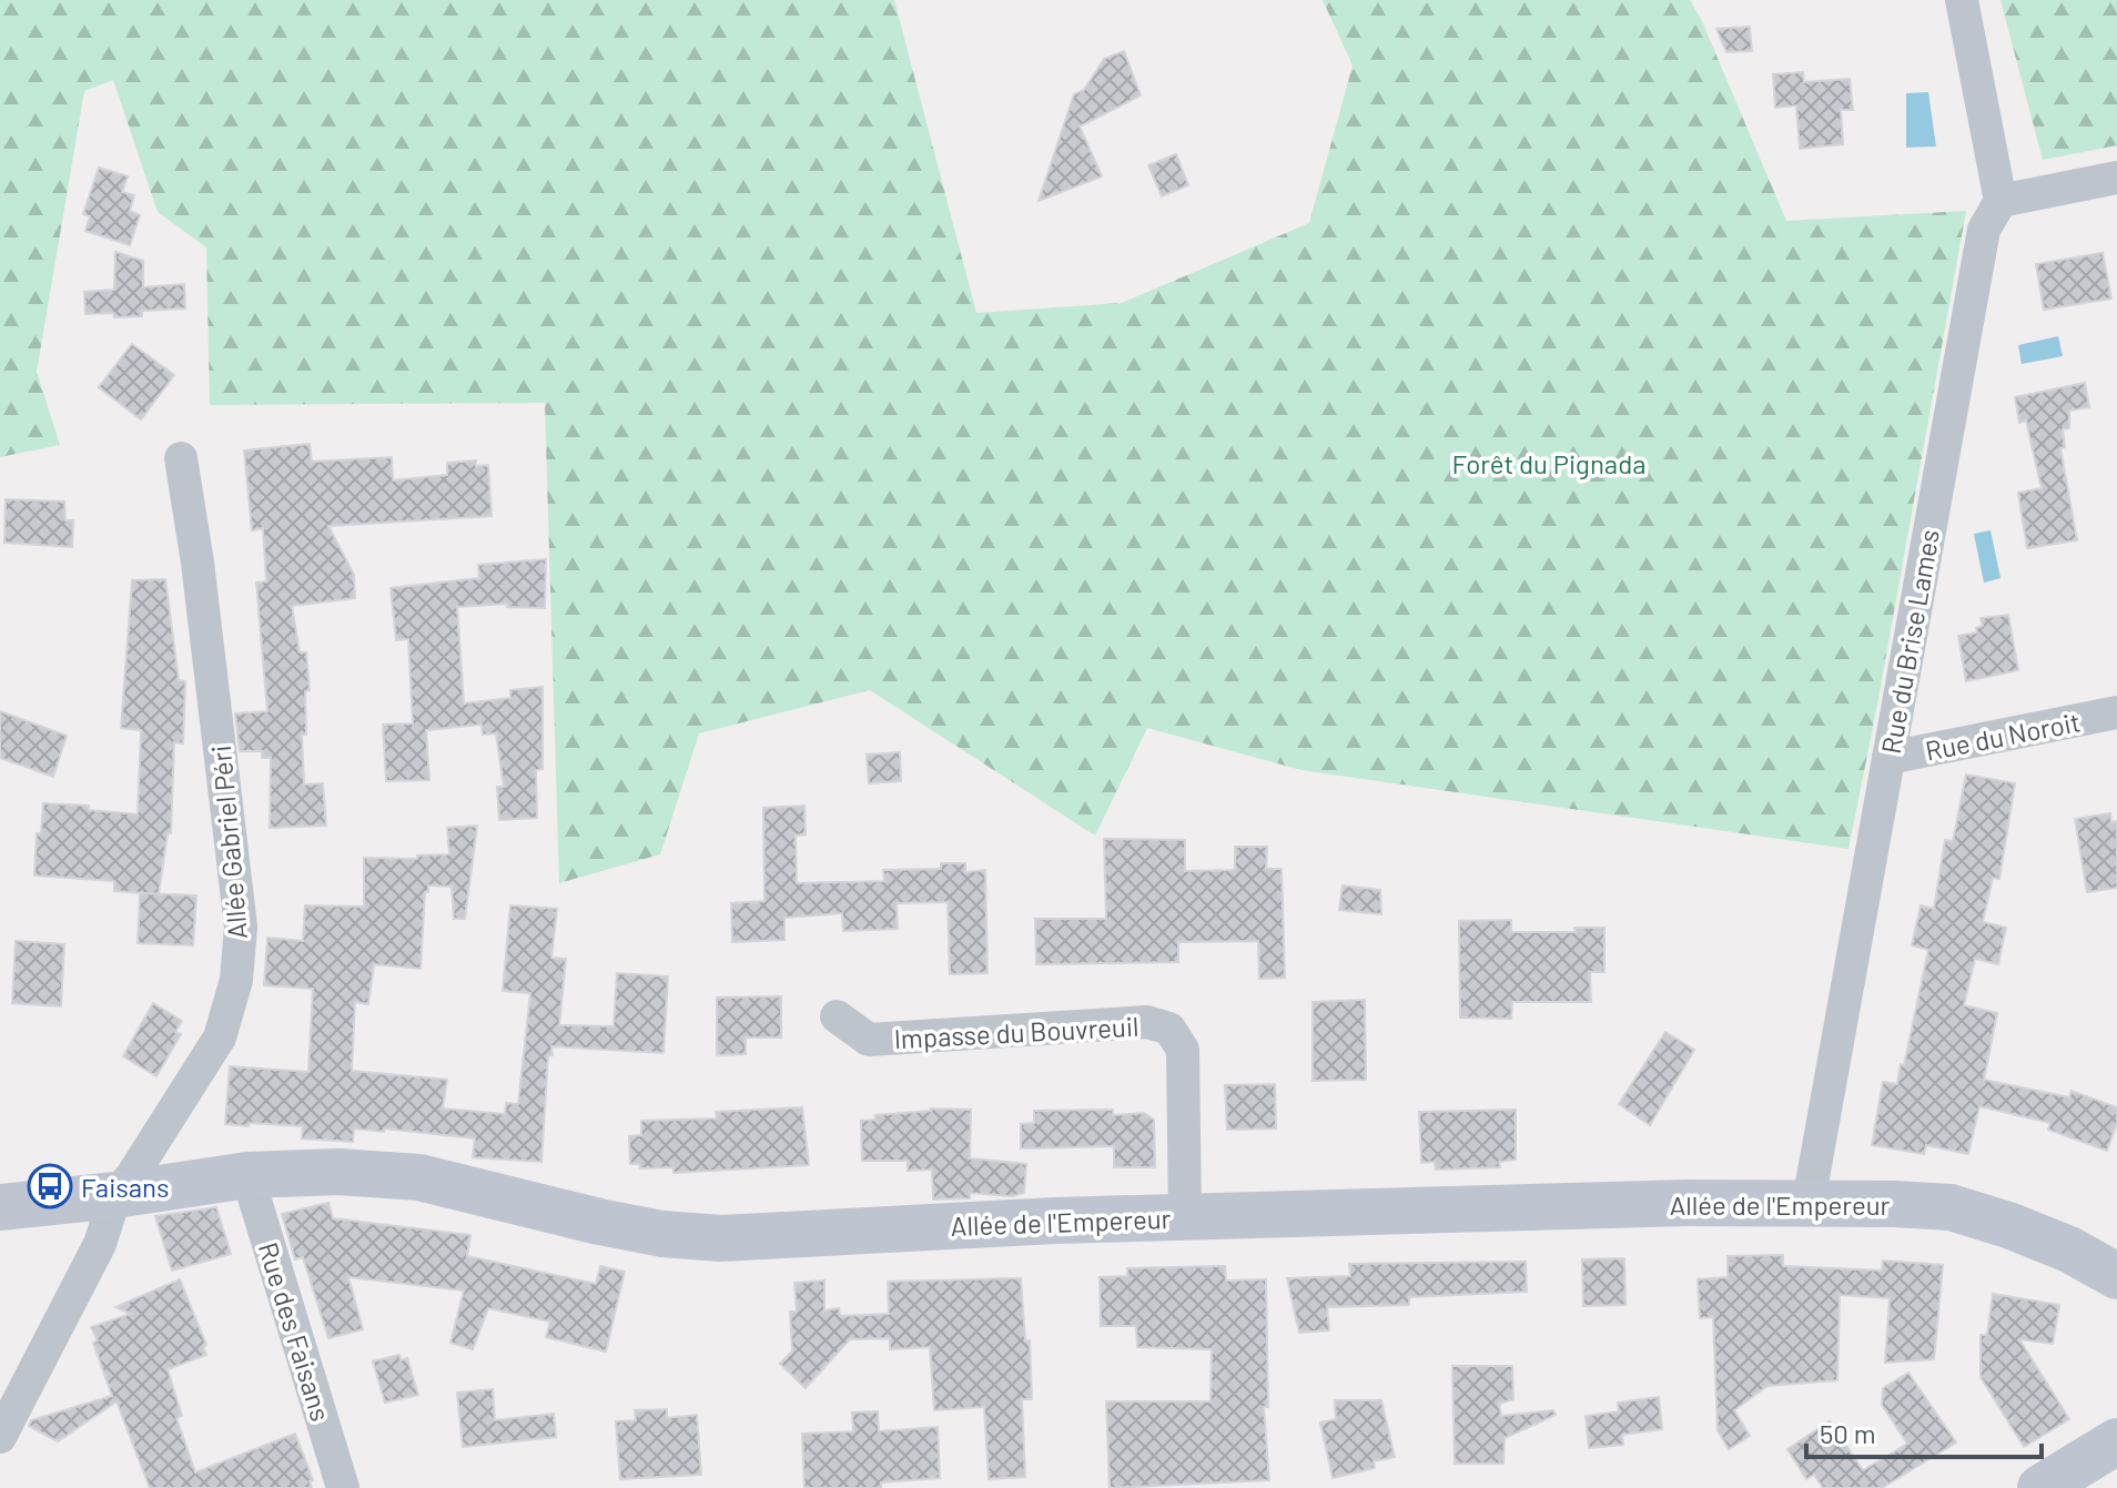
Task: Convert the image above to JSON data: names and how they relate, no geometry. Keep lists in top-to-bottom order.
{
  "streets": {
    "street": [
      "Rue du Brise Lames",
      "Rue du Noroit",
      "Allée Gabriel Péri",
      "Impasse du Bouvreuil",
      "Allée de l'Empereur",
      "Rue des Faisans"
    ]
  },
  "crossings": [
    ["Rue du Brise Lames", "Rue du Noroit"],
    ["Rue du Brise Lames", "Allée de l'Empereur"],
    ["Allée Gabriel Péri", "Allée de l'Empereur"],
    ["Impasse du Bouvreuil", "Allée de l'Empereur"],
    ["Allée de l'Empereur", "Rue des Faisans"]
  ],
  "parks": ["Forêt du Pignada"],
  "places": {
    "bus stop": ["Faisans"]
  },
  "scale_bar": "50 m"
}
